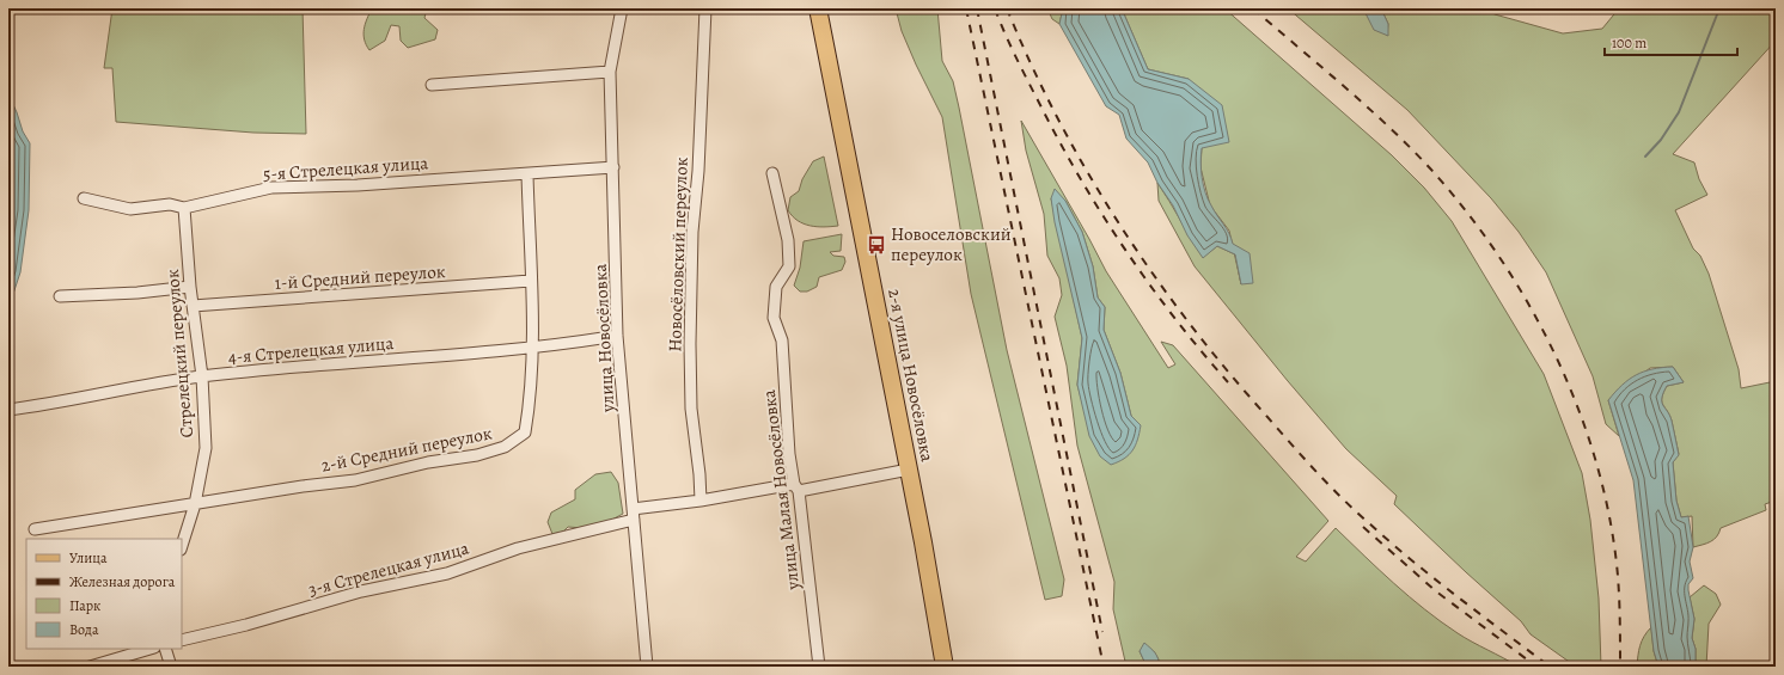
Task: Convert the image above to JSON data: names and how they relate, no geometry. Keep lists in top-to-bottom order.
{
  "streets": {
    "main road": ["2-я улица Новосёловка"],
    "street": [
      "5-я Стрелецкая улица",
      "Новосёловский переулок",
      "1-й Средний переулок",
      "улица Новосёловка",
      "4-я Стрелецкая улица",
      "Стрелецкий переулок",
      "2-й Средний переулок",
      "улица Малая Новосёловка",
      "3-я Стрелецкая улица"
    ]
  },
  "crossings": [
    ["5-я Стрелецкая улица", "улица Новосёловка"],
    ["5-я Стрелецкая улица", "Стрелецкий переулок"],
    ["5-я Стрелецкая улица", "2-й Средний переулок"],
    ["1-й Средний переулок", "Стрелецкий переулок"],
    ["1-й Средний переулок", "2-й Средний переулок"],
    ["улица Новосёловка", "4-я Стрелецкая улица"],
    ["улица Новосёловка", "3-я Стрелецкая улица"],
    ["4-я Стрелецкая улица", "Стрелецкий переулок"],
    ["4-я Стрелецкая улица", "2-й Средний переулок"],
    ["Стрелецкий переулок", "2-й Средний переулок"]
  ],
  "places": {
    "bus stop": ["Новоселовский переулок"]
  },
  "legend": [
    "Улица",
    "Железная дорога",
    "Парк",
    "Вода"
  ],
  "scale_bar": "100 m"
}
